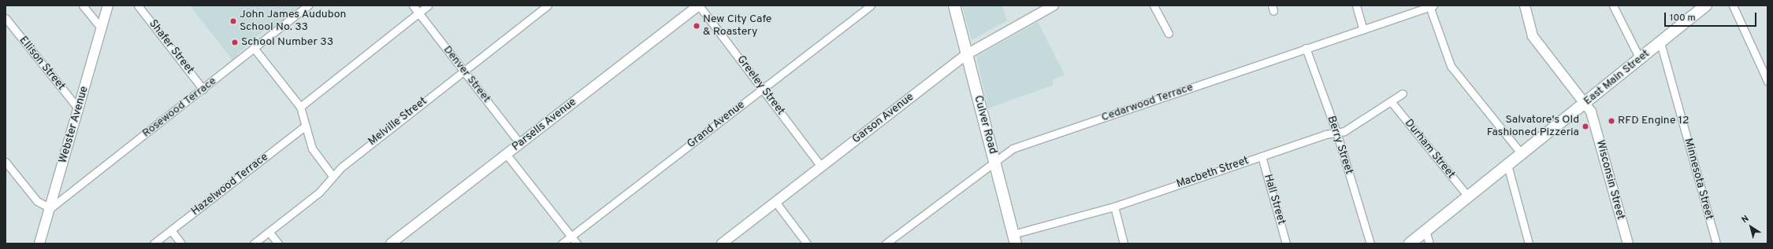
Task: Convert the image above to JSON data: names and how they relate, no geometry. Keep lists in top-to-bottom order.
{
  "streets": {
    "main road": ["East Main Street", "Culver Road"],
    "street": [
      "Shafer Street",
      "Ellison Street",
      "Denver Street",
      "Greeley Street",
      "Cedarwood Terrace",
      "Rosewood Terrace",
      "Garson Avenue",
      "Melville Street",
      "Webster Avenue",
      "Parsells Avenue",
      "Grand Avenue",
      "Berry Street",
      "Durham Street",
      "Macbeth Street",
      "Minnesota Street",
      "Wisconsin Street",
      "Hazelwood Terrace",
      "Hall Street"
    ]
  },
  "crossings": [
    ["Shafer Street", "Rosewood Terrace"],
    ["Ellison Street", "Webster Avenue"],
    ["Denver Street", "Melville Street"],
    ["Denver Street", "Parsells Avenue"],
    ["East Main Street", "Durham Street"],
    ["East Main Street", "Minnesota Street"],
    ["East Main Street", "Wisconsin Street"],
    ["Greeley Street", "Garson Avenue"],
    ["Greeley Street", "Parsells Avenue"],
    ["Greeley Street", "Grand Avenue"],
    ["Cedarwood Terrace", "Culver Road"],
    ["Cedarwood Terrace", "Berry Street"],
    ["Rosewood Terrace", "Webster Avenue"],
    ["Garson Avenue", "Culver Road"],
    ["Culver Road", "Macbeth Street"],
    ["Berry Street", "Macbeth Street"],
    ["Durham Street", "Macbeth Street"],
    ["Macbeth Street", "Hall Street"]
  ],
  "places": [
    "John James Audubon School No. 33",
    "New City Cafe & Roastery",
    "School Number 33",
    "RFD Engine 12",
    "Salvatore's Old Fashioned Pizzeria"
  ],
  "scale_bar": "100 m",
  "north": "top left"
}
